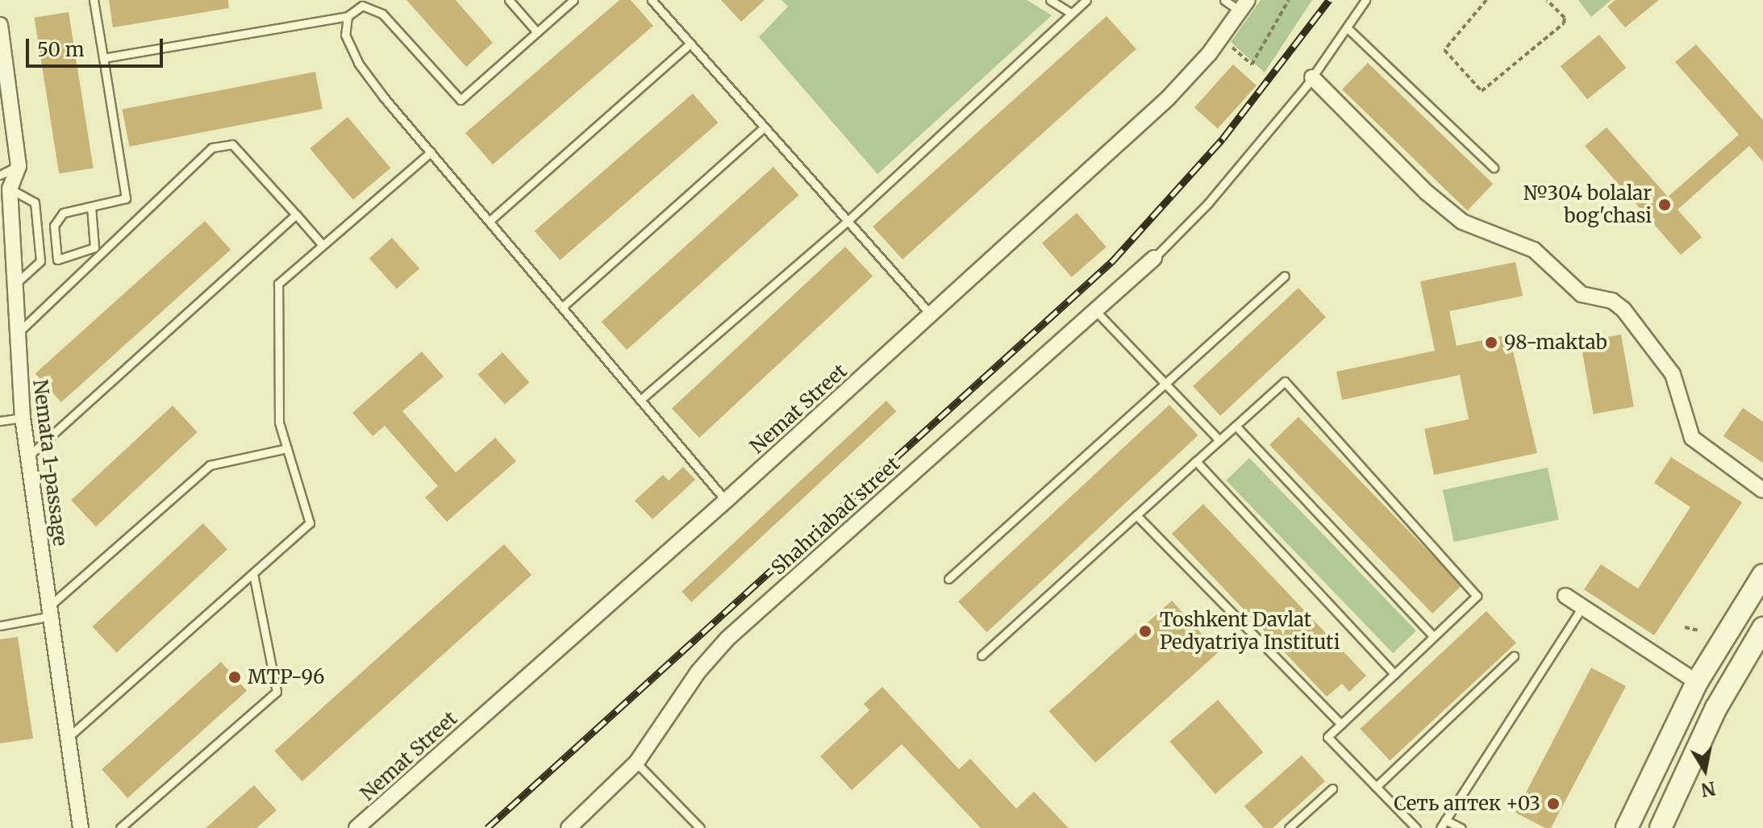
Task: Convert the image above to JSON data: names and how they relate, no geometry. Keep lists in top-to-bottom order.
{
  "streets": {
    "street": ["Nemat Street", "Nemata 1-passage", "Shahriabad street"]
  },
  "places": [
    "№304 bolalar bog'chasi",
    "98-maktab",
    "Toshkent Davlat Pedyatriya Instituti",
    "MTP-96",
    "Сеть аптек +03"
  ],
  "scale_bar": "50 m",
  "north": "bottom"
}
